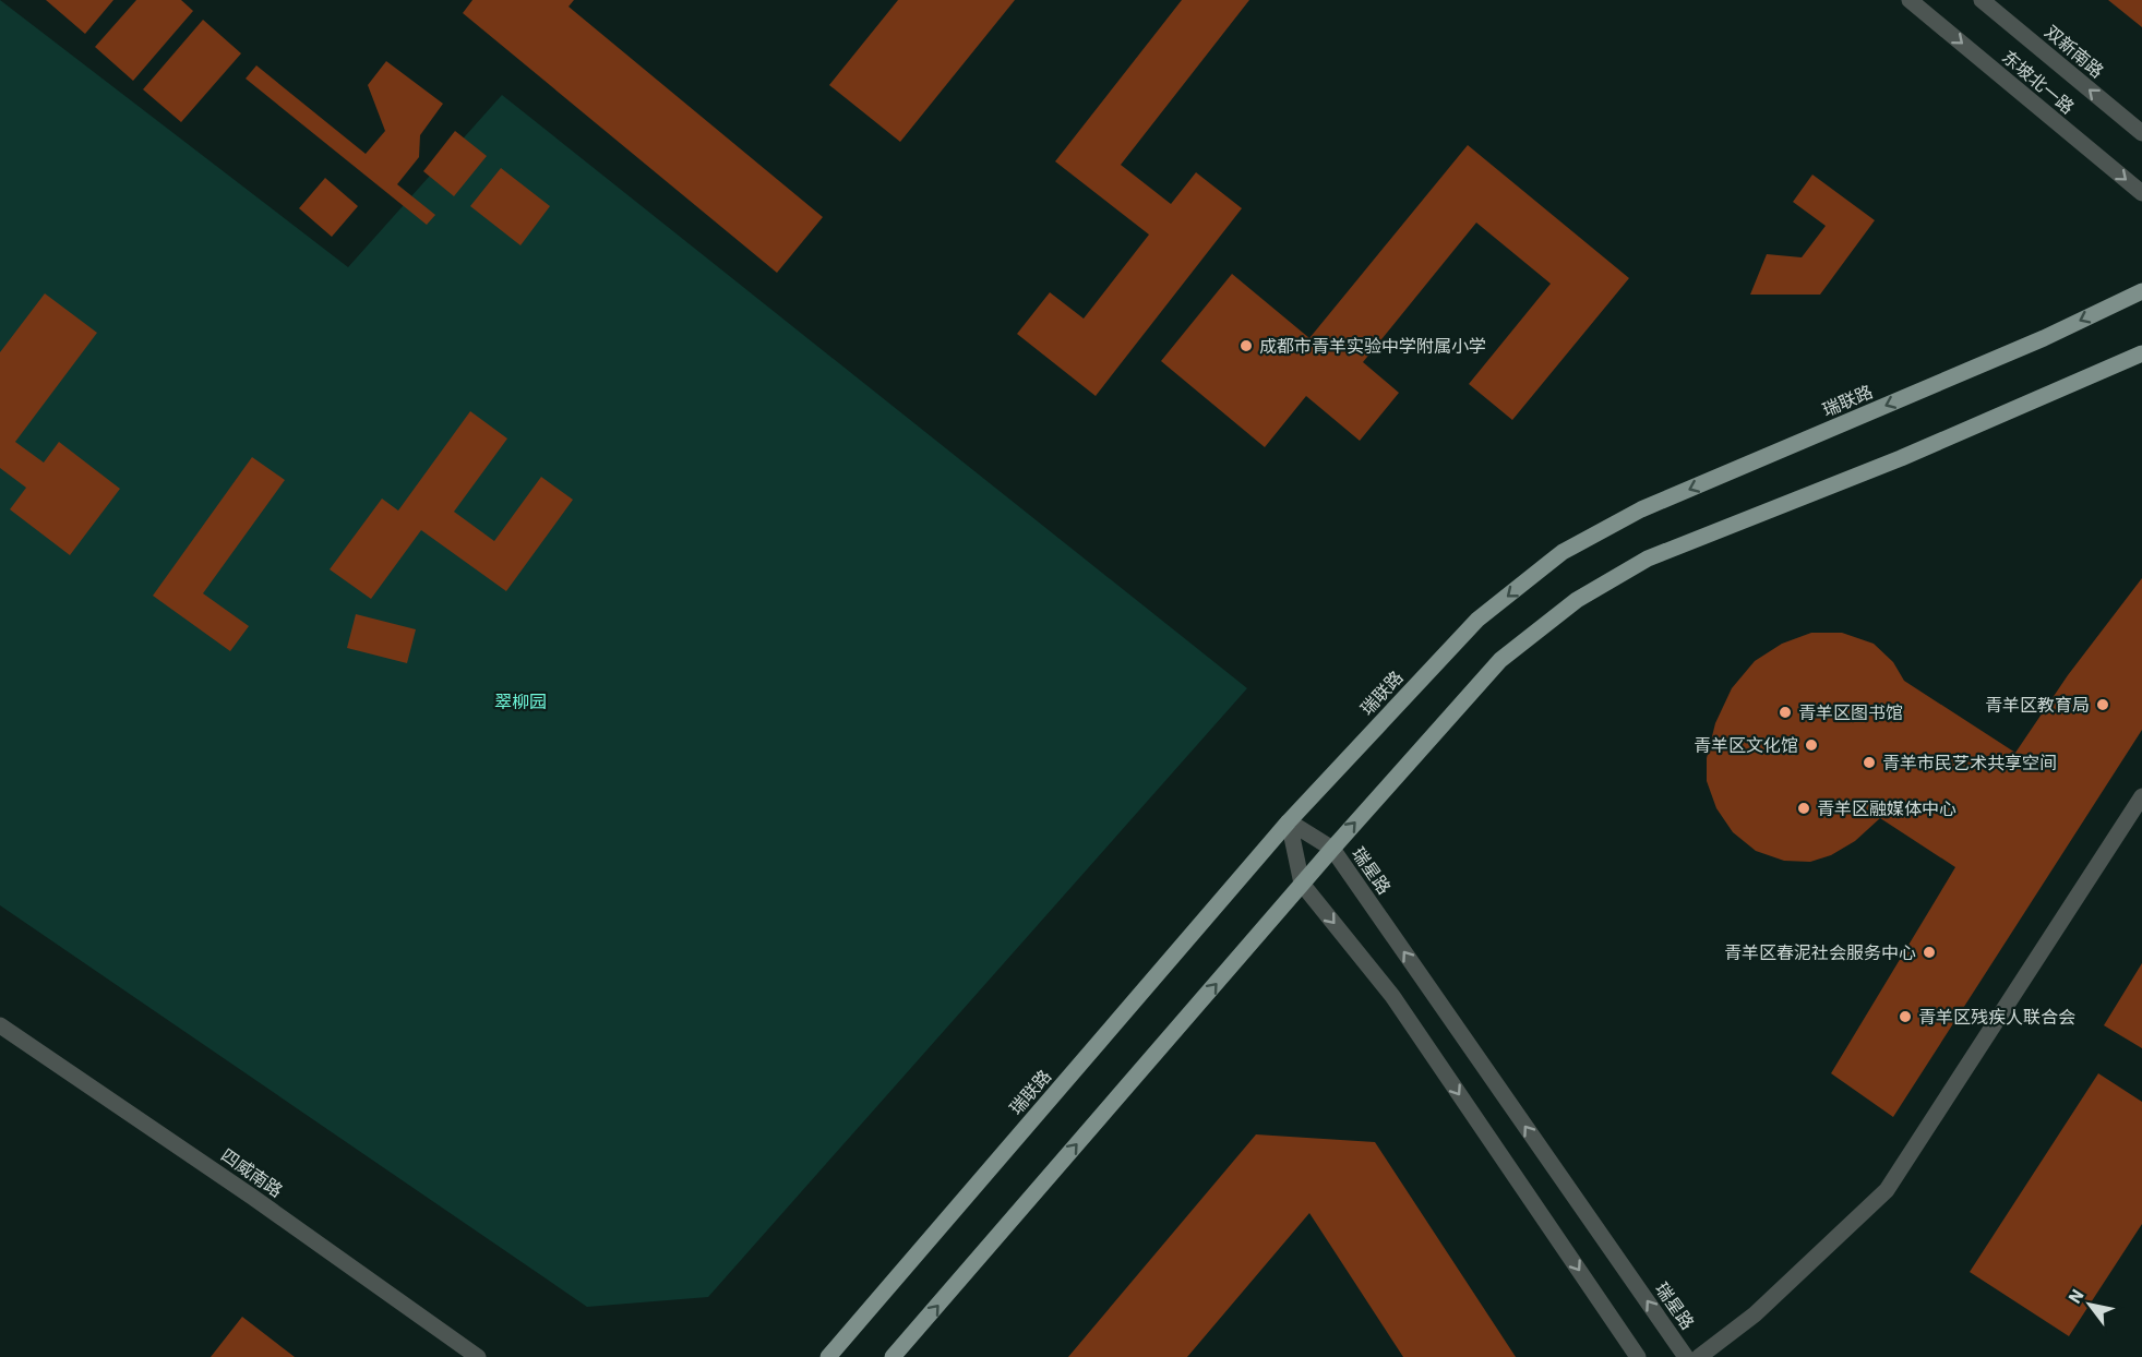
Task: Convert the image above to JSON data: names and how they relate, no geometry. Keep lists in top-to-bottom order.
{
  "streets": {
    "main road": ["瑞联路"],
    "street": [
      "双新南路",
      "东坡北一路",
      "瑞星路",
      "四威南路"
    ]
  },
  "crossings": [
    ["瑞联路", "瑞星路"]
  ],
  "one_way": ["双新南路", "东坡北一路"],
  "parks": ["翠柳园"],
  "places": [
    "成都市青羊实验中学附属小学",
    "青羊区教育局",
    "青羊区图书馆",
    "青羊区文化馆",
    "青羊市民艺术共享空间",
    "青羊区融媒体中心",
    "青羊区春泥社会服务中心",
    "青羊区残疾人联合会"
  ],
  "north": "top left"
}
